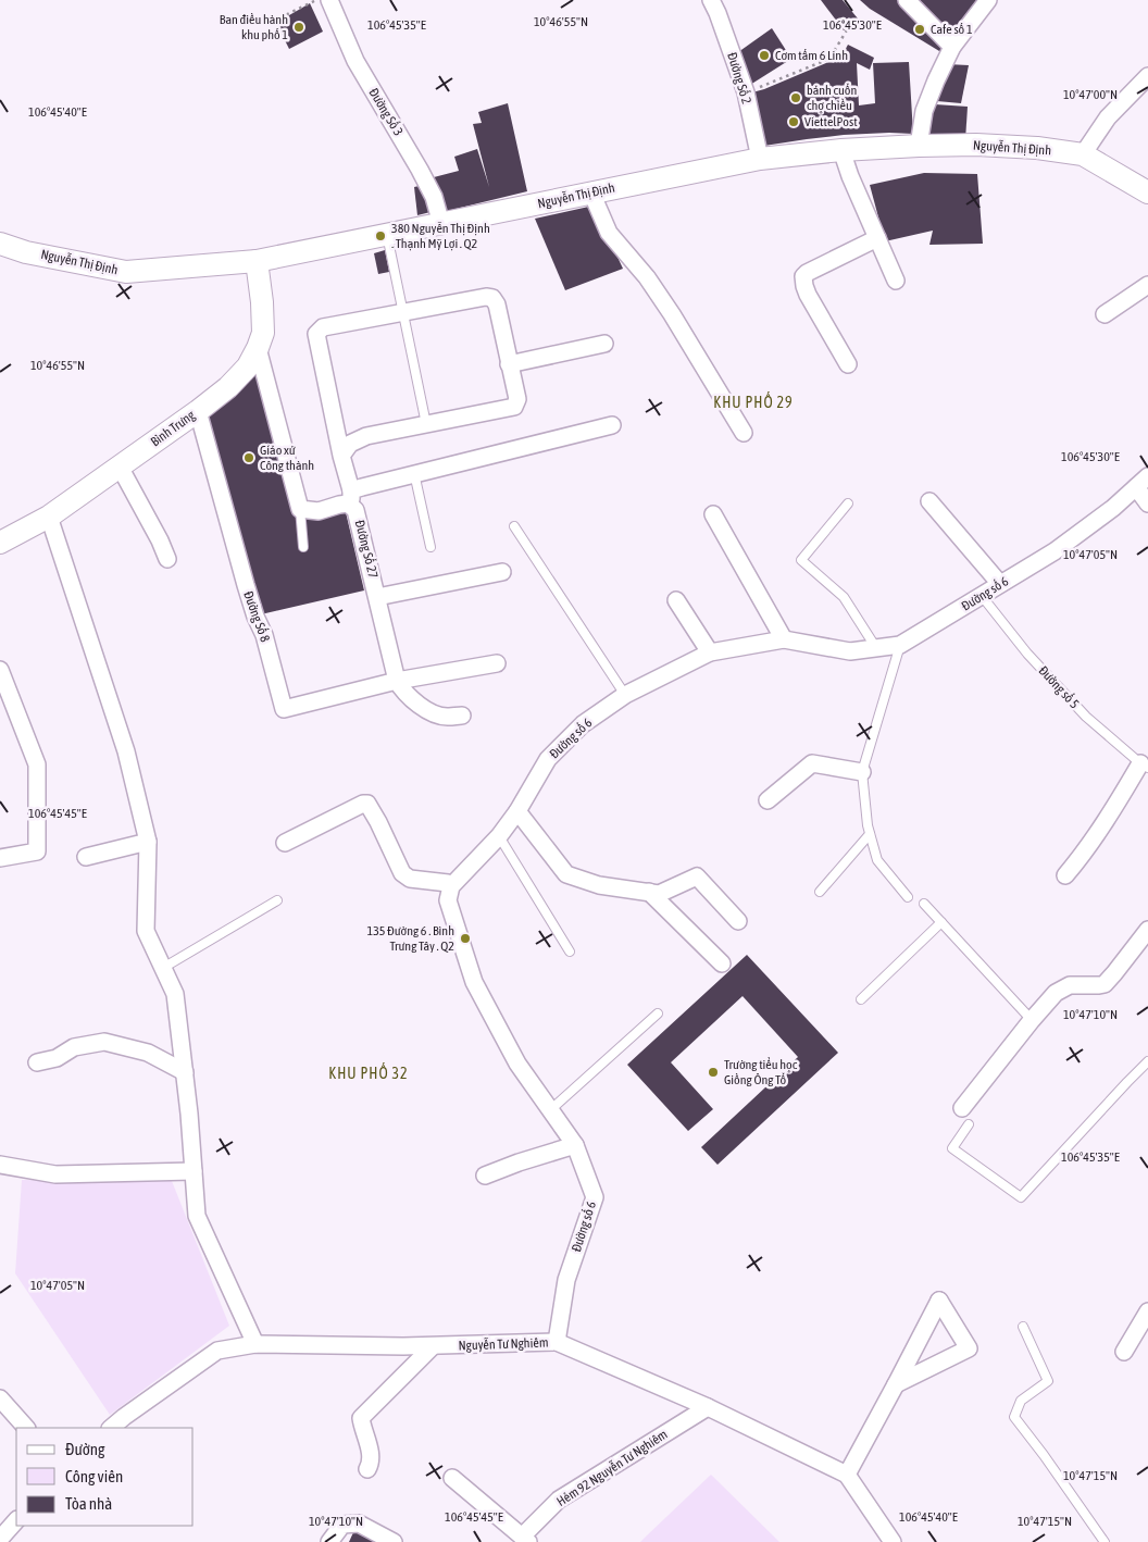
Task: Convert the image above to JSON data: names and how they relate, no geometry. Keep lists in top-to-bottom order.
{
  "streets": {
    "main road": ["Nguyễn Thị Định", "Bình Trưng"],
    "street": [
      "Đường Số 2",
      "Đường Số 3",
      "Đường Số 27",
      "Đường số 6",
      "Đường Số 8",
      "Nguyễn Tư Nghiêm",
      "Hẻm 92 Nguyễn Tư Nghiêm"
    ],
    "lane": ["Đường số 5"]
  },
  "crossings": [
    ["Đường Số 2", "Nguyễn Thị Định"],
    ["Đường Số 3", "Nguyễn Thị Định"],
    ["Nguyễn Thị Định", "Bình Trưng"],
    ["Bình Trưng", "Đường Số 8"],
    ["Đường Số 27", "Đường Số 8"],
    ["Đường số 6", "Đường số 5"],
    ["Đường số 6", "Nguyễn Tư Nghiêm"],
    ["Nguyễn Tư Nghiêm", "Hẻm 92 Nguyễn Tư Nghiêm"]
  ],
  "districts": ["KHU PHỐ 29", "KHU PHỐ 32"],
  "places": [
    "Ban điều hành khu phố 1",
    "Cafe số 1",
    "Cơm tấm 6 Linh",
    "bánh cuốn chợ chiều",
    "ViettelPost",
    "380 Nguyễn Thị Định . Thạnh Mỹ Lợi . Q2",
    "Giáo xứ Công thành",
    "135 Đường 6 . Bình Trưng Tây . Q2",
    "Trường tiểu học Giồng Ông Tố"
  ],
  "legend": ["Đường", "Công viên", "Tòa nhà"],
  "coordinates": [
    "10°46'55\"N",
    "106°45'30\"E",
    "106°45'35\"E",
    "10°47'00\"N",
    "106°45'40\"E",
    "10°47'05\"N",
    "106°45'45\"E",
    "10°47'10\"N",
    "10°47'15\"N"
  ]
}
